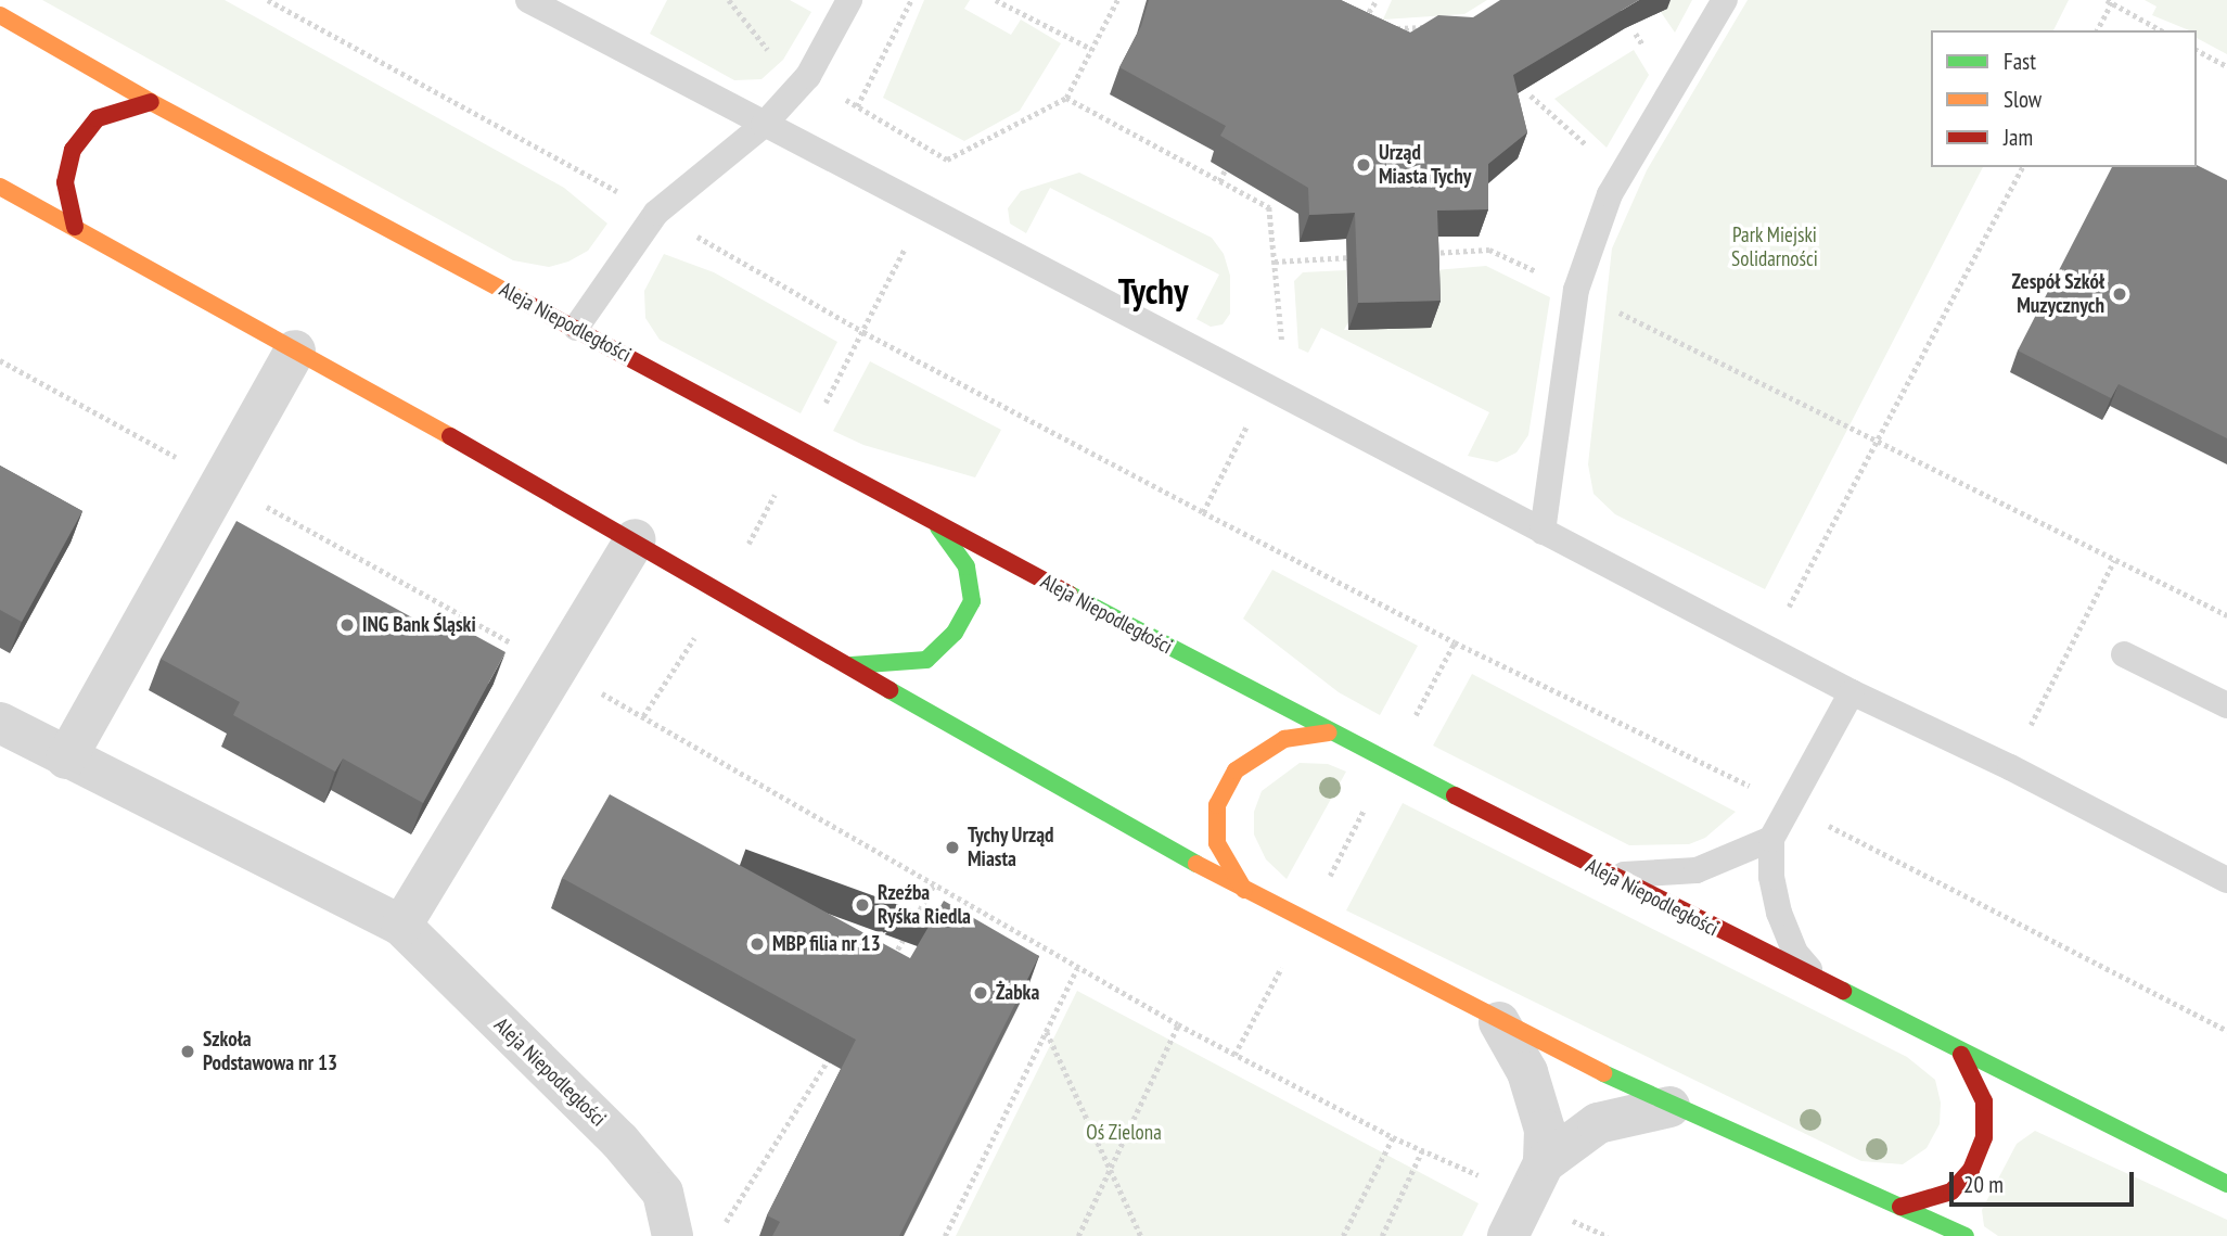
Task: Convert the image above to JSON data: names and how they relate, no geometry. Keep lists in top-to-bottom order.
{
  "streets": {
    "street": ["Aleja Niepodległości"]
  },
  "districts": ["Tychy"],
  "parks": ["Park Miejski Solidarności", "Oś Zielona"],
  "places": [
    "Urząd Miasta Tychy",
    "Zespół Szkół Muzycznych",
    "ING Bank Śląski",
    "Tychy Urząd Miasta",
    "Rzeźba Ryśka Riedla",
    "MBP filia nr 13",
    "Żabka",
    "Szkoła Podstawowa nr 13"
  ],
  "legend": ["Fast", "Slow", "Jam"],
  "scale_bar": "20 m"
}
